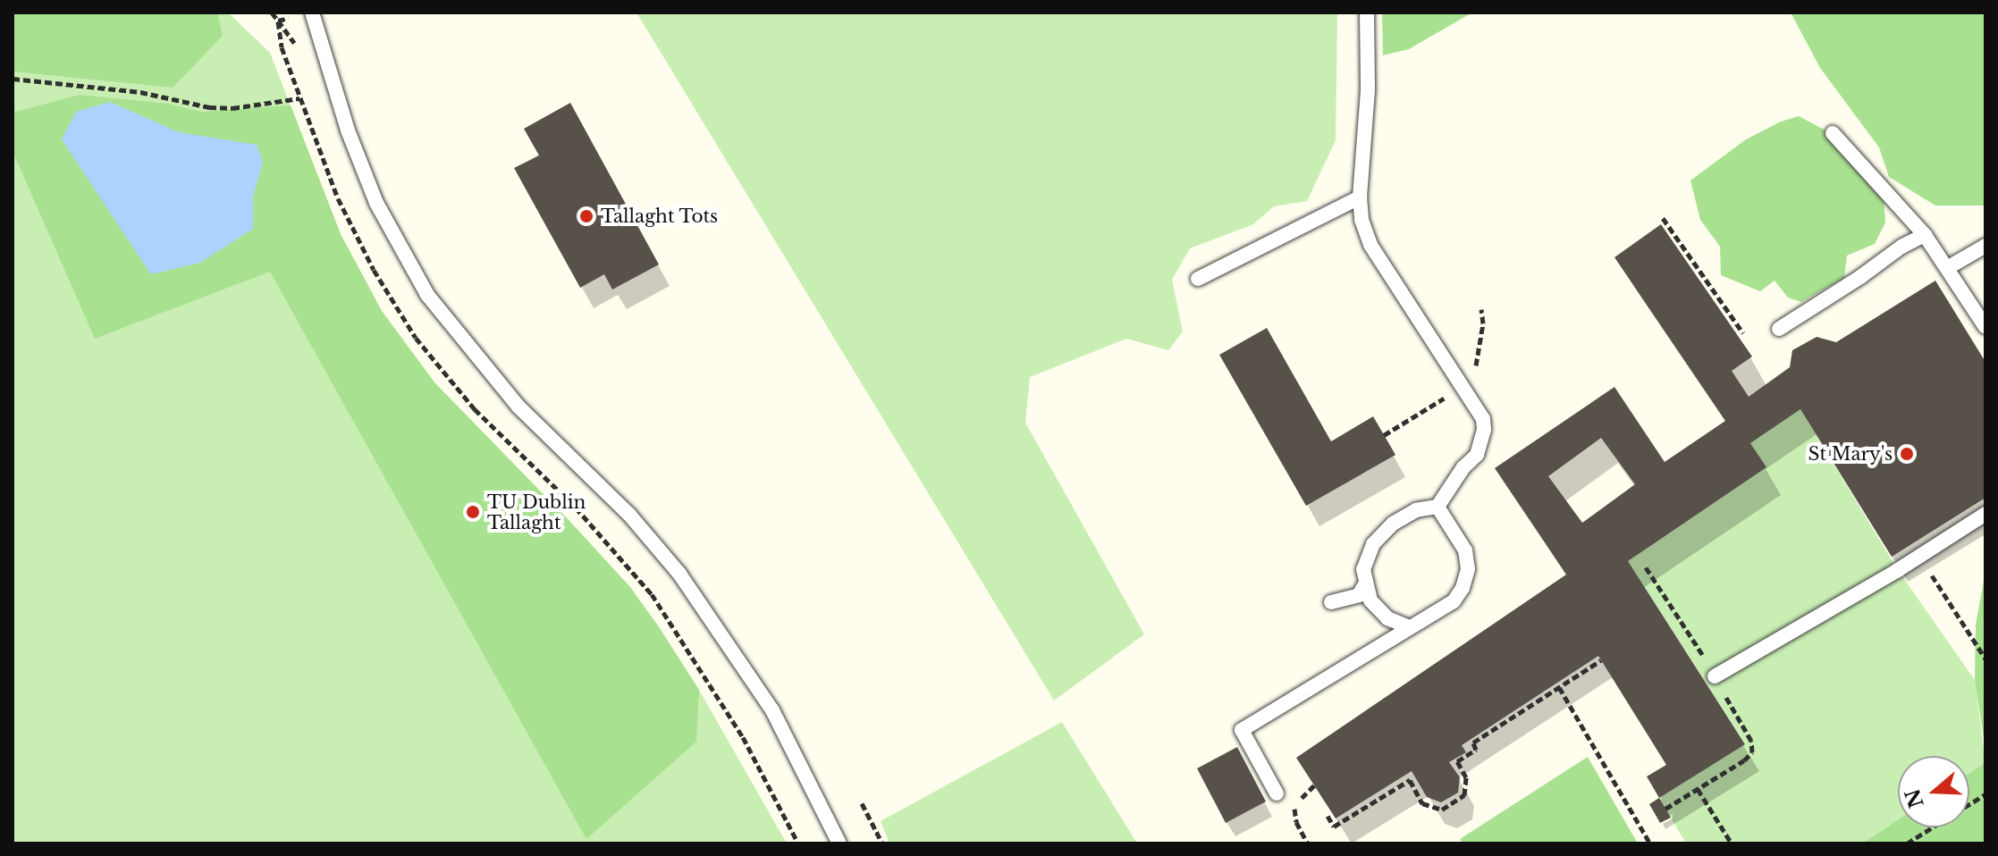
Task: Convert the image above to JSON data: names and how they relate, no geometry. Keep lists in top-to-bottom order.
{
  "places": ["Tallaght Tots", "St Mary's", "TU Dublin Tallaght"],
  "north": "left"
}
